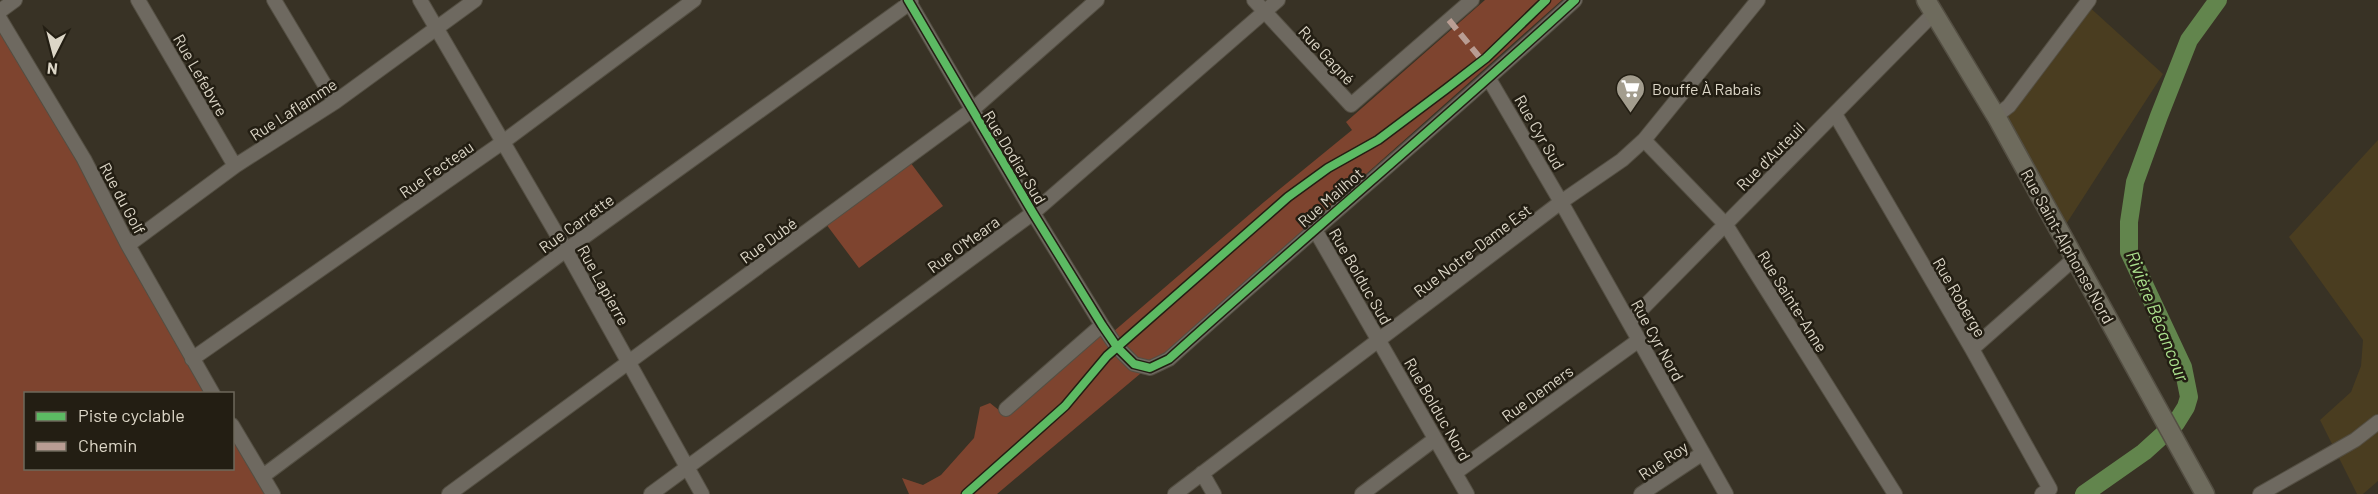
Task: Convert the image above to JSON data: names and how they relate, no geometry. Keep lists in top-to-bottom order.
{
  "streets": {
    "main road": ["Rue Saint-Alphonse Nord"],
    "street": [
      "Rue Gagné",
      "Rue Lefebvre",
      "Rue Laflamme",
      "Rue Cyr Sud",
      "Rue d'Auteuil",
      "Rue Dodier Sud",
      "Rue Fecteau",
      "Rue Mailhot",
      "Rue du Golf",
      "Rue Carrette",
      "Rue Dubé",
      "Rue O'Meara",
      "Rue Notre-Dame Est",
      "Rue Bolduc Sud",
      "Rue Lapierre",
      "Rue Roberge",
      "Rue Sainte-Anne",
      "Rue Cyr Nord",
      "Rue Demers",
      "Rue Bolduc Nord",
      "Rue Roy"
    ]
  },
  "crossings": [
    ["Rue Gagné", "Rue O'Meara"],
    ["Rue Lefebvre", "Rue Laflamme"],
    ["Rue Laflamme", "Rue du Golf"],
    ["Rue Laflamme", "Rue Lapierre"],
    ["Rue Cyr Sud", "Rue Mailhot"],
    ["Rue Cyr Sud", "Rue Notre-Dame Est"],
    ["Rue Cyr Sud", "Rue Cyr Nord"],
    ["Rue d'Auteuil", "Rue Saint-Alphonse Nord"],
    ["Rue d'Auteuil", "Rue Roberge"],
    ["Rue d'Auteuil", "Rue Sainte-Anne"],
    ["Rue d'Auteuil", "Rue Cyr Nord"],
    ["Rue Dodier Sud", "Rue Mailhot"],
    ["Rue Dodier Sud", "Rue Carrette"],
    ["Rue Dodier Sud", "Rue Dubé"],
    ["Rue Dodier Sud", "Rue O'Meara"],
    ["Rue Fecteau", "Rue du Golf"],
    ["Rue Fecteau", "Rue Lapierre"],
    ["Rue Mailhot", "Rue Bolduc Sud"],
    ["Rue Carrette", "Rue Lapierre"],
    ["Rue Dubé", "Rue Lapierre"],
    ["Rue O'Meara", "Rue Lapierre"],
    ["Rue Notre-Dame Est", "Rue Bolduc Sud"],
    ["Rue Notre-Dame Est", "Rue Sainte-Anne"],
    ["Rue Notre-Dame Est", "Rue Cyr Nord"],
    ["Rue Notre-Dame Est", "Rue Bolduc Nord"],
    ["Rue Bolduc Sud", "Rue Bolduc Nord"],
    ["Rue Cyr Nord", "Rue Demers"],
    ["Rue Cyr Nord", "Rue Roy"],
    ["Rue Demers", "Rue Bolduc Nord"]
  ],
  "water": ["Rivière Bécancour"],
  "places": {
    "supermarket": ["Bouffe À Rabais"]
  },
  "legend": ["Piste cyclable", "Chemin"],
  "north": "bottom"
}
